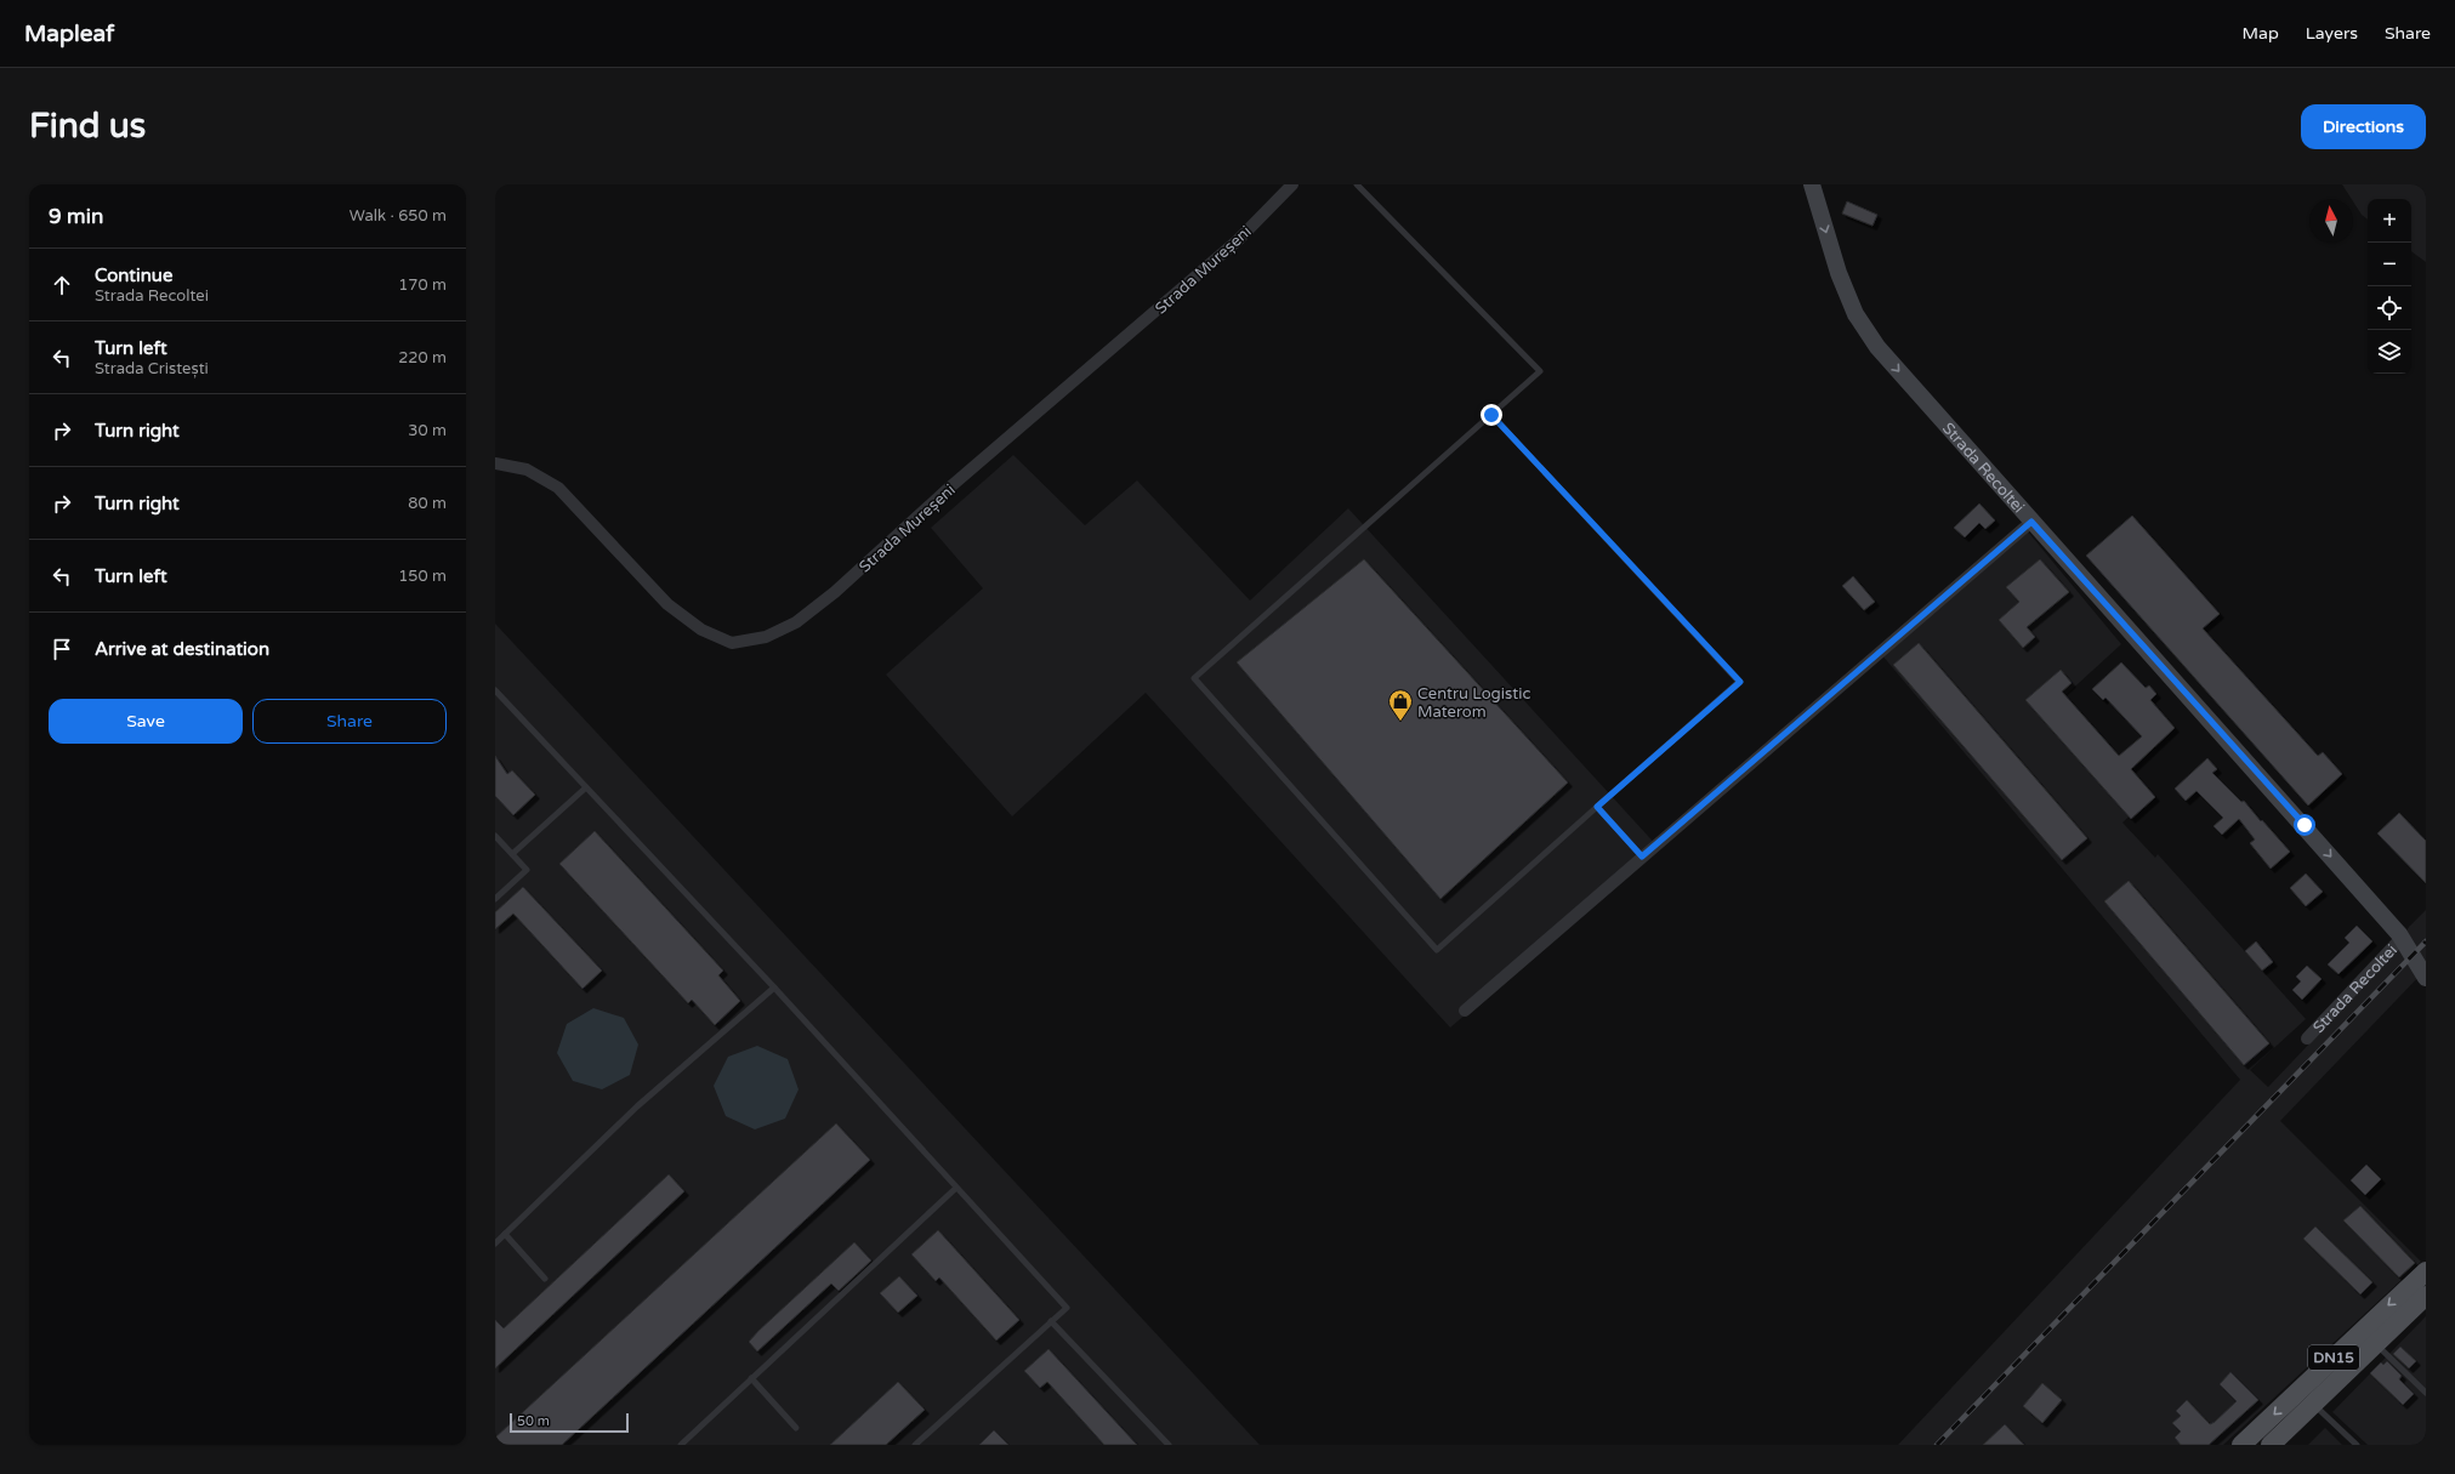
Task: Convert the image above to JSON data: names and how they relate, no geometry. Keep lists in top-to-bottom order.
{
  "streets": {
    "main road": ["DN15"],
    "street": ["Strada Mureșeni", "Strada Recoltei"]
  },
  "one_way": ["Strada Recoltei"],
  "places": {
    "shop": ["Centru Logistic Materom"]
  },
  "scale_bar": "50 m",
  "north": "top",
  "page": {
    "header": "Mapleaf",
    "nav": ["Map", "Layers", "Share"],
    "buttons": [
      "Directions",
      ["Save", "Share"]
    ],
    "title": "Find us",
    "heading": ["9 min", "Walk · 650 m"],
    "map_buttons": ["+", "−"],
    "list": [
      ["Continue", "Strada Recoltei", "170 m"],
      ["Turn left", "Strada Cristești", "220 m"],
      ["Turn right", "30 m"],
      ["Turn right", "80 m"],
      ["Turn left", "150 m"],
      "Arrive at destination"
    ],
    "scale": "50 m"
  }
}
